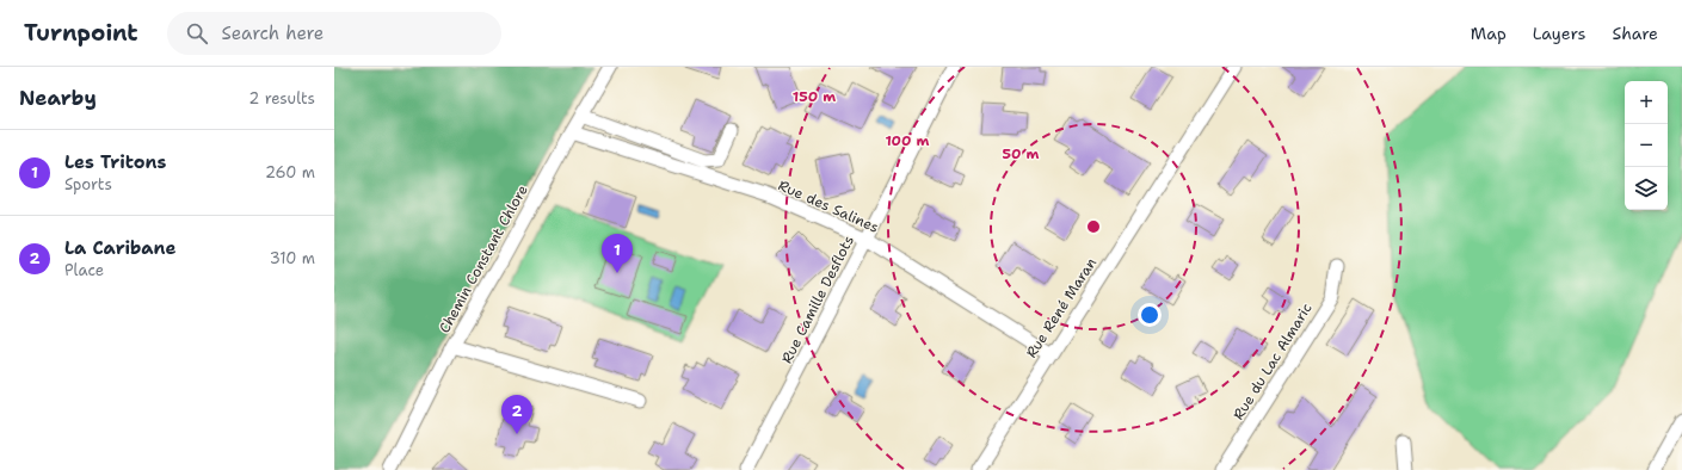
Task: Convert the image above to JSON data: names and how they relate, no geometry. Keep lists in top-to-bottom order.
{
  "streets": {
    "street": [
      "Rue des Salines",
      "Chemin Constant Chlore",
      "Rue Camille Desflots",
      "Rue René Maran",
      "Rue du Lac Almaric"
    ]
  },
  "crossings": [
    ["Rue des Salines", "Chemin Constant Chlore"],
    ["Rue des Salines", "Rue Camille Desflots"],
    ["Rue des Salines", "Rue René Maran"]
  ],
  "page": {
    "header": "Turnpoint",
    "search": "Search here",
    "nav": ["Map", "Layers", "Share"],
    "heading": ["Nearby", "2 results"],
    "map_buttons": ["+", "−"],
    "list": [
      {
        "mark": "1",
        "name": "Les Tritons",
        "note": "Sports",
        "value": "260 m"
      },
      {
        "mark": "2",
        "name": "La Caribane",
        "note": "Place",
        "value": "310 m"
      }
    ],
    "pins": ["1", "2"]
  },
  "rings": ["150 m", "100 m", "50 m"]
}
